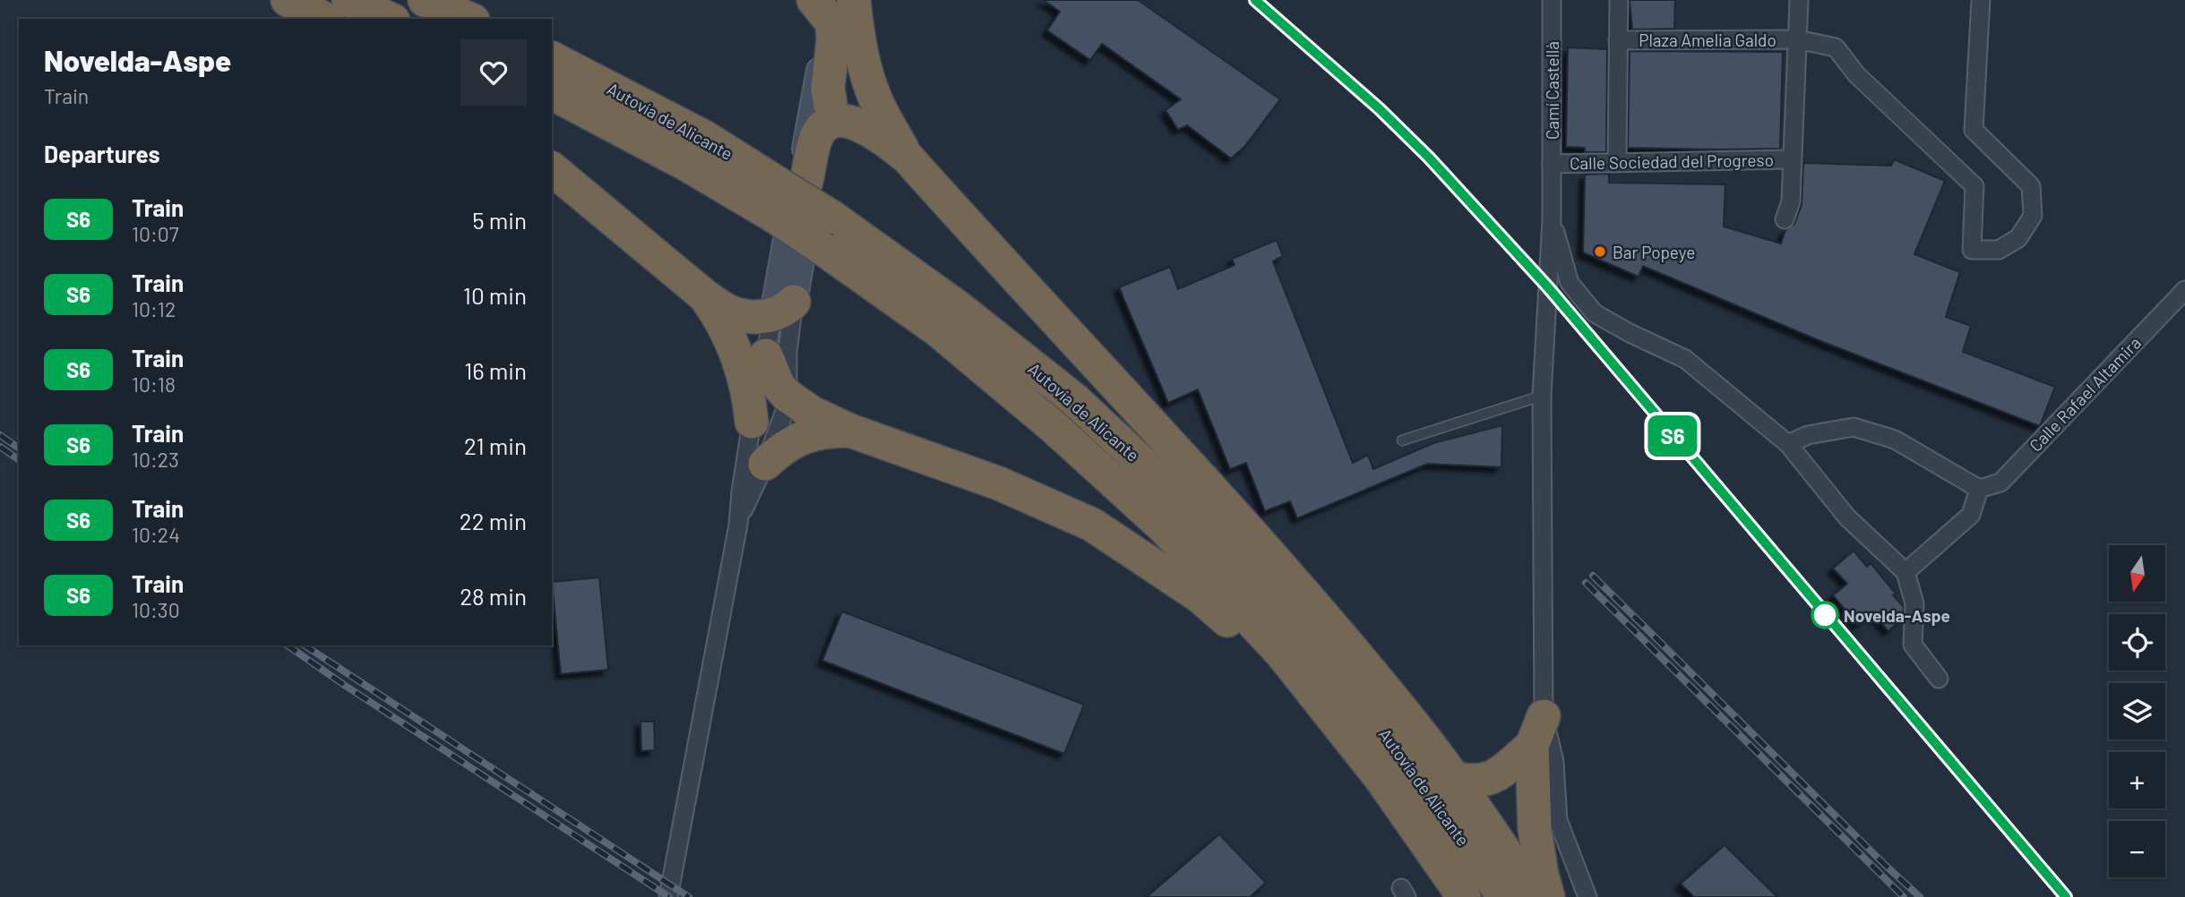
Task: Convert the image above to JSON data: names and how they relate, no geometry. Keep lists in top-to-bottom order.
{
  "streets": {
    "highway": ["Autovía de Alicante"],
    "street": [
      "Plaza Amelia Galdo",
      "Camí Castellà",
      "Calle Sociedad del Progreso",
      "Calle Rafael Altamira"
    ]
  },
  "crossings": [
    ["Camí Castellà", "Calle Sociedad del Progreso"]
  ],
  "places": ["Bar Popeye", "Novelda-Aspe"],
  "north": "bottom",
  "page": {
    "on_map": "S6",
    "heading": [
      ["Novelda-Aspe", "Train"],
      "Departures"
    ],
    "list": [
      {
        "mark": "S6",
        "name": "Train",
        "note": "10:07",
        "value": "5 min"
      },
      {
        "mark": "S6",
        "name": "Train",
        "note": "10:12",
        "value": "10 min"
      },
      {
        "mark": "S6",
        "name": "Train",
        "note": "10:18",
        "value": "16 min"
      },
      {
        "mark": "S6",
        "name": "Train",
        "note": "10:23",
        "value": "21 min"
      },
      {
        "mark": "S6",
        "name": "Train",
        "note": "10:24",
        "value": "22 min"
      },
      {
        "mark": "S6",
        "name": "Train",
        "note": "10:30",
        "value": "28 min"
      }
    ],
    "map_buttons": ["+", "−"]
  }
}
